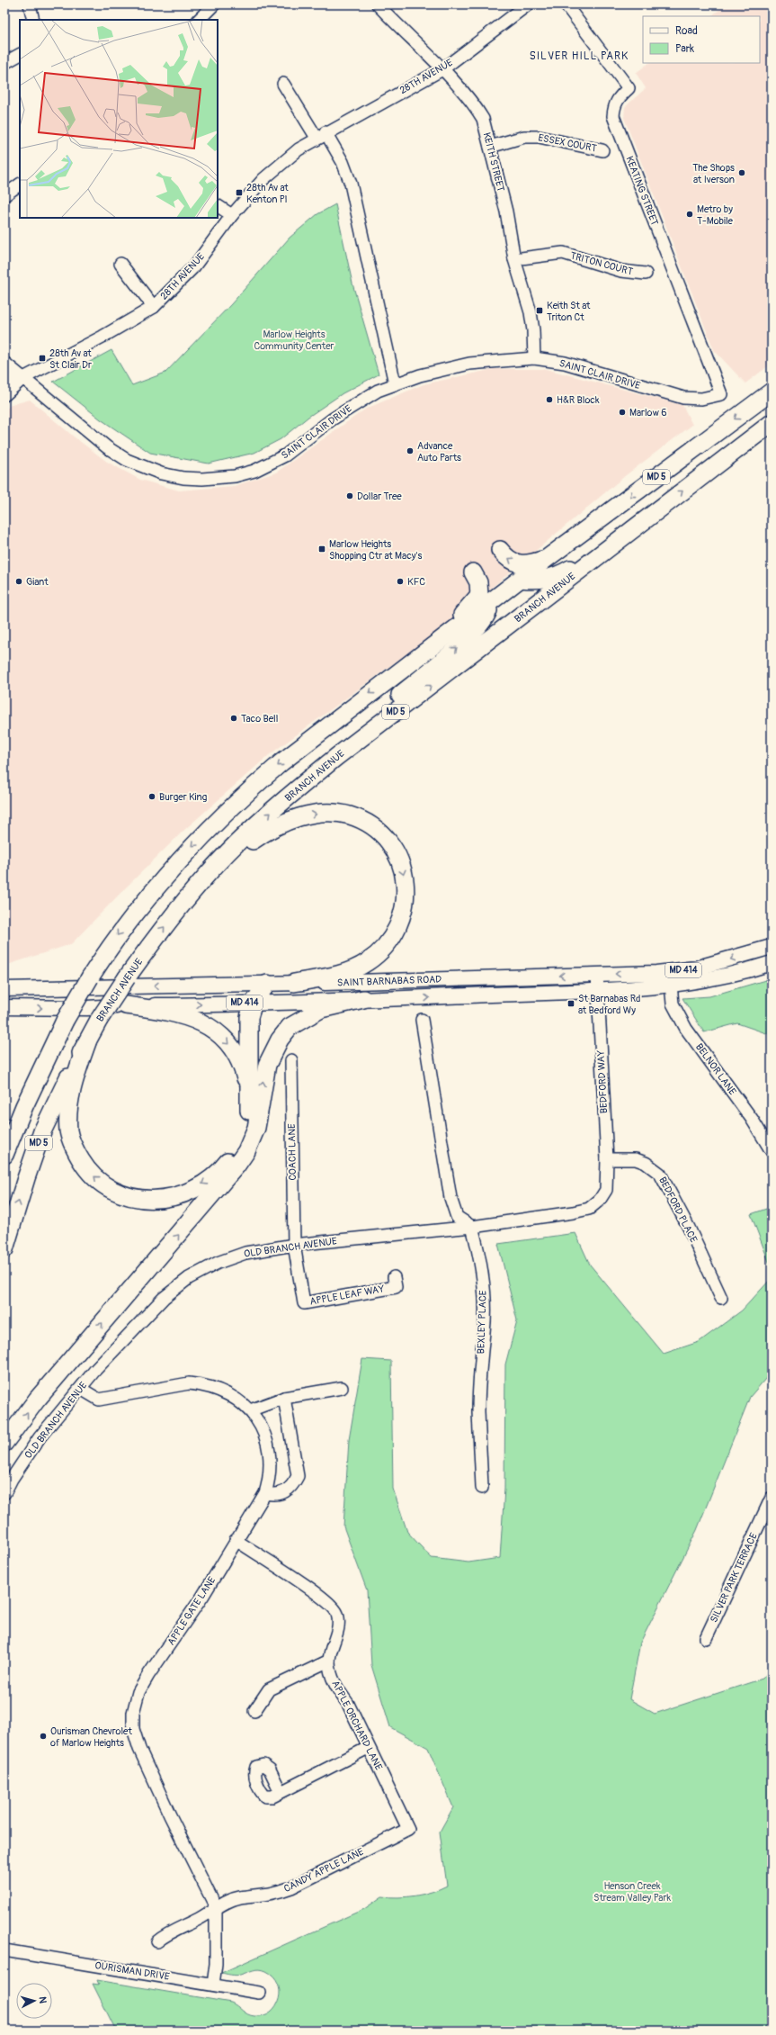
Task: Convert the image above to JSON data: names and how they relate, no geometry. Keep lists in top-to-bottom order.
{
  "streets": {
    "highway": ["MD 5", "BRANCH AVENUE"],
    "main road": ["MD 414", "SAINT BARNABAS ROAD"],
    "street": [
      "28TH AVENUE",
      "ESSEX COURT",
      "KEITH STREET",
      "KEATING STREET",
      "TRITON COURT",
      "SAINT CLAIR DRIVE",
      "BELNOR LANE",
      "BEDFORD WAY",
      "COACH LANE",
      "BEDFORD PLACE",
      "OLD BRANCH AVENUE",
      "APPLE LEAF WAY",
      "BEXLEY PLACE",
      "SILVER PARK TERRACE",
      "APPLE GATE LANE",
      "APPLE ORCHARD LANE",
      "CANDY APPLE LANE",
      "OURISMAN DRIVE"
    ]
  },
  "crossings": [
    ["28TH AVENUE", "KEITH STREET"],
    ["28TH AVENUE", "SAINT CLAIR DRIVE"],
    ["ESSEX COURT", "KEITH STREET"],
    ["KEITH STREET", "TRITON COURT"],
    ["KEITH STREET", "SAINT CLAIR DRIVE"],
    ["KEATING STREET", "SAINT CLAIR DRIVE"],
    ["SAINT BARNABAS ROAD", "BELNOR LANE"],
    ["SAINT BARNABAS ROAD", "BEDFORD WAY"],
    ["BEDFORD WAY", "BEDFORD PLACE"],
    ["BEDFORD WAY", "OLD BRANCH AVENUE"],
    ["COACH LANE", "OLD BRANCH AVENUE"],
    ["COACH LANE", "APPLE LEAF WAY"],
    ["OLD BRANCH AVENUE", "APPLE LEAF WAY"],
    ["OLD BRANCH AVENUE", "BEXLEY PLACE"],
    ["OLD BRANCH AVENUE", "APPLE GATE LANE"],
    ["APPLE GATE LANE", "CANDY APPLE LANE"],
    ["APPLE GATE LANE", "OURISMAN DRIVE"],
    ["APPLE ORCHARD LANE", "CANDY APPLE LANE"]
  ],
  "districts": ["SILVER HILL PARK"],
  "parks": ["Marlow Heights Community Center", "Henson Creek Stream Valley Park"],
  "places": {
    "other": [
      "The Shops at Iverson",
      "Metro by T-Mobile",
      "H&R Block",
      "Marlow 6",
      "Advance Auto Parts",
      "Dollar Tree",
      "Giant",
      "KFC",
      "Taco Bell",
      "Burger King",
      "Ourisman Chevrolet of Marlow Heights"
    ],
    "transit": [
      "28th Av at Kenton Pl",
      "Keith St at Triton Ct",
      "28th Av at St Clair Dr",
      "Marlow Heights Shopping Ctr at Macy's",
      "St Barnabas Rd at Bedford Wy"
    ]
  },
  "legend": ["Road", "Park"],
  "north": "right"
}
